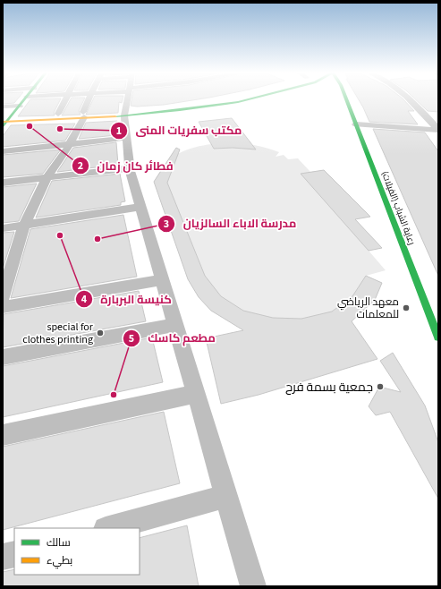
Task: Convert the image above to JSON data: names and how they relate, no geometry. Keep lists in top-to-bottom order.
{
  "streets": {
    "main road": ["رعاية الشباب (الفيلات)"]
  },
  "places": [
    "فطائر كان زمان",
    "مكتب سفريات المنى",
    "كنيسة البربارة",
    "مدرسة الاباء السالزيان",
    "معهد الرياضي للمعلمات",
    "special for clothes printing",
    "جمعية بسمة فرح",
    "مطعم كاسك"
  ],
  "legend": ["سالك", "بطيء"]
}
